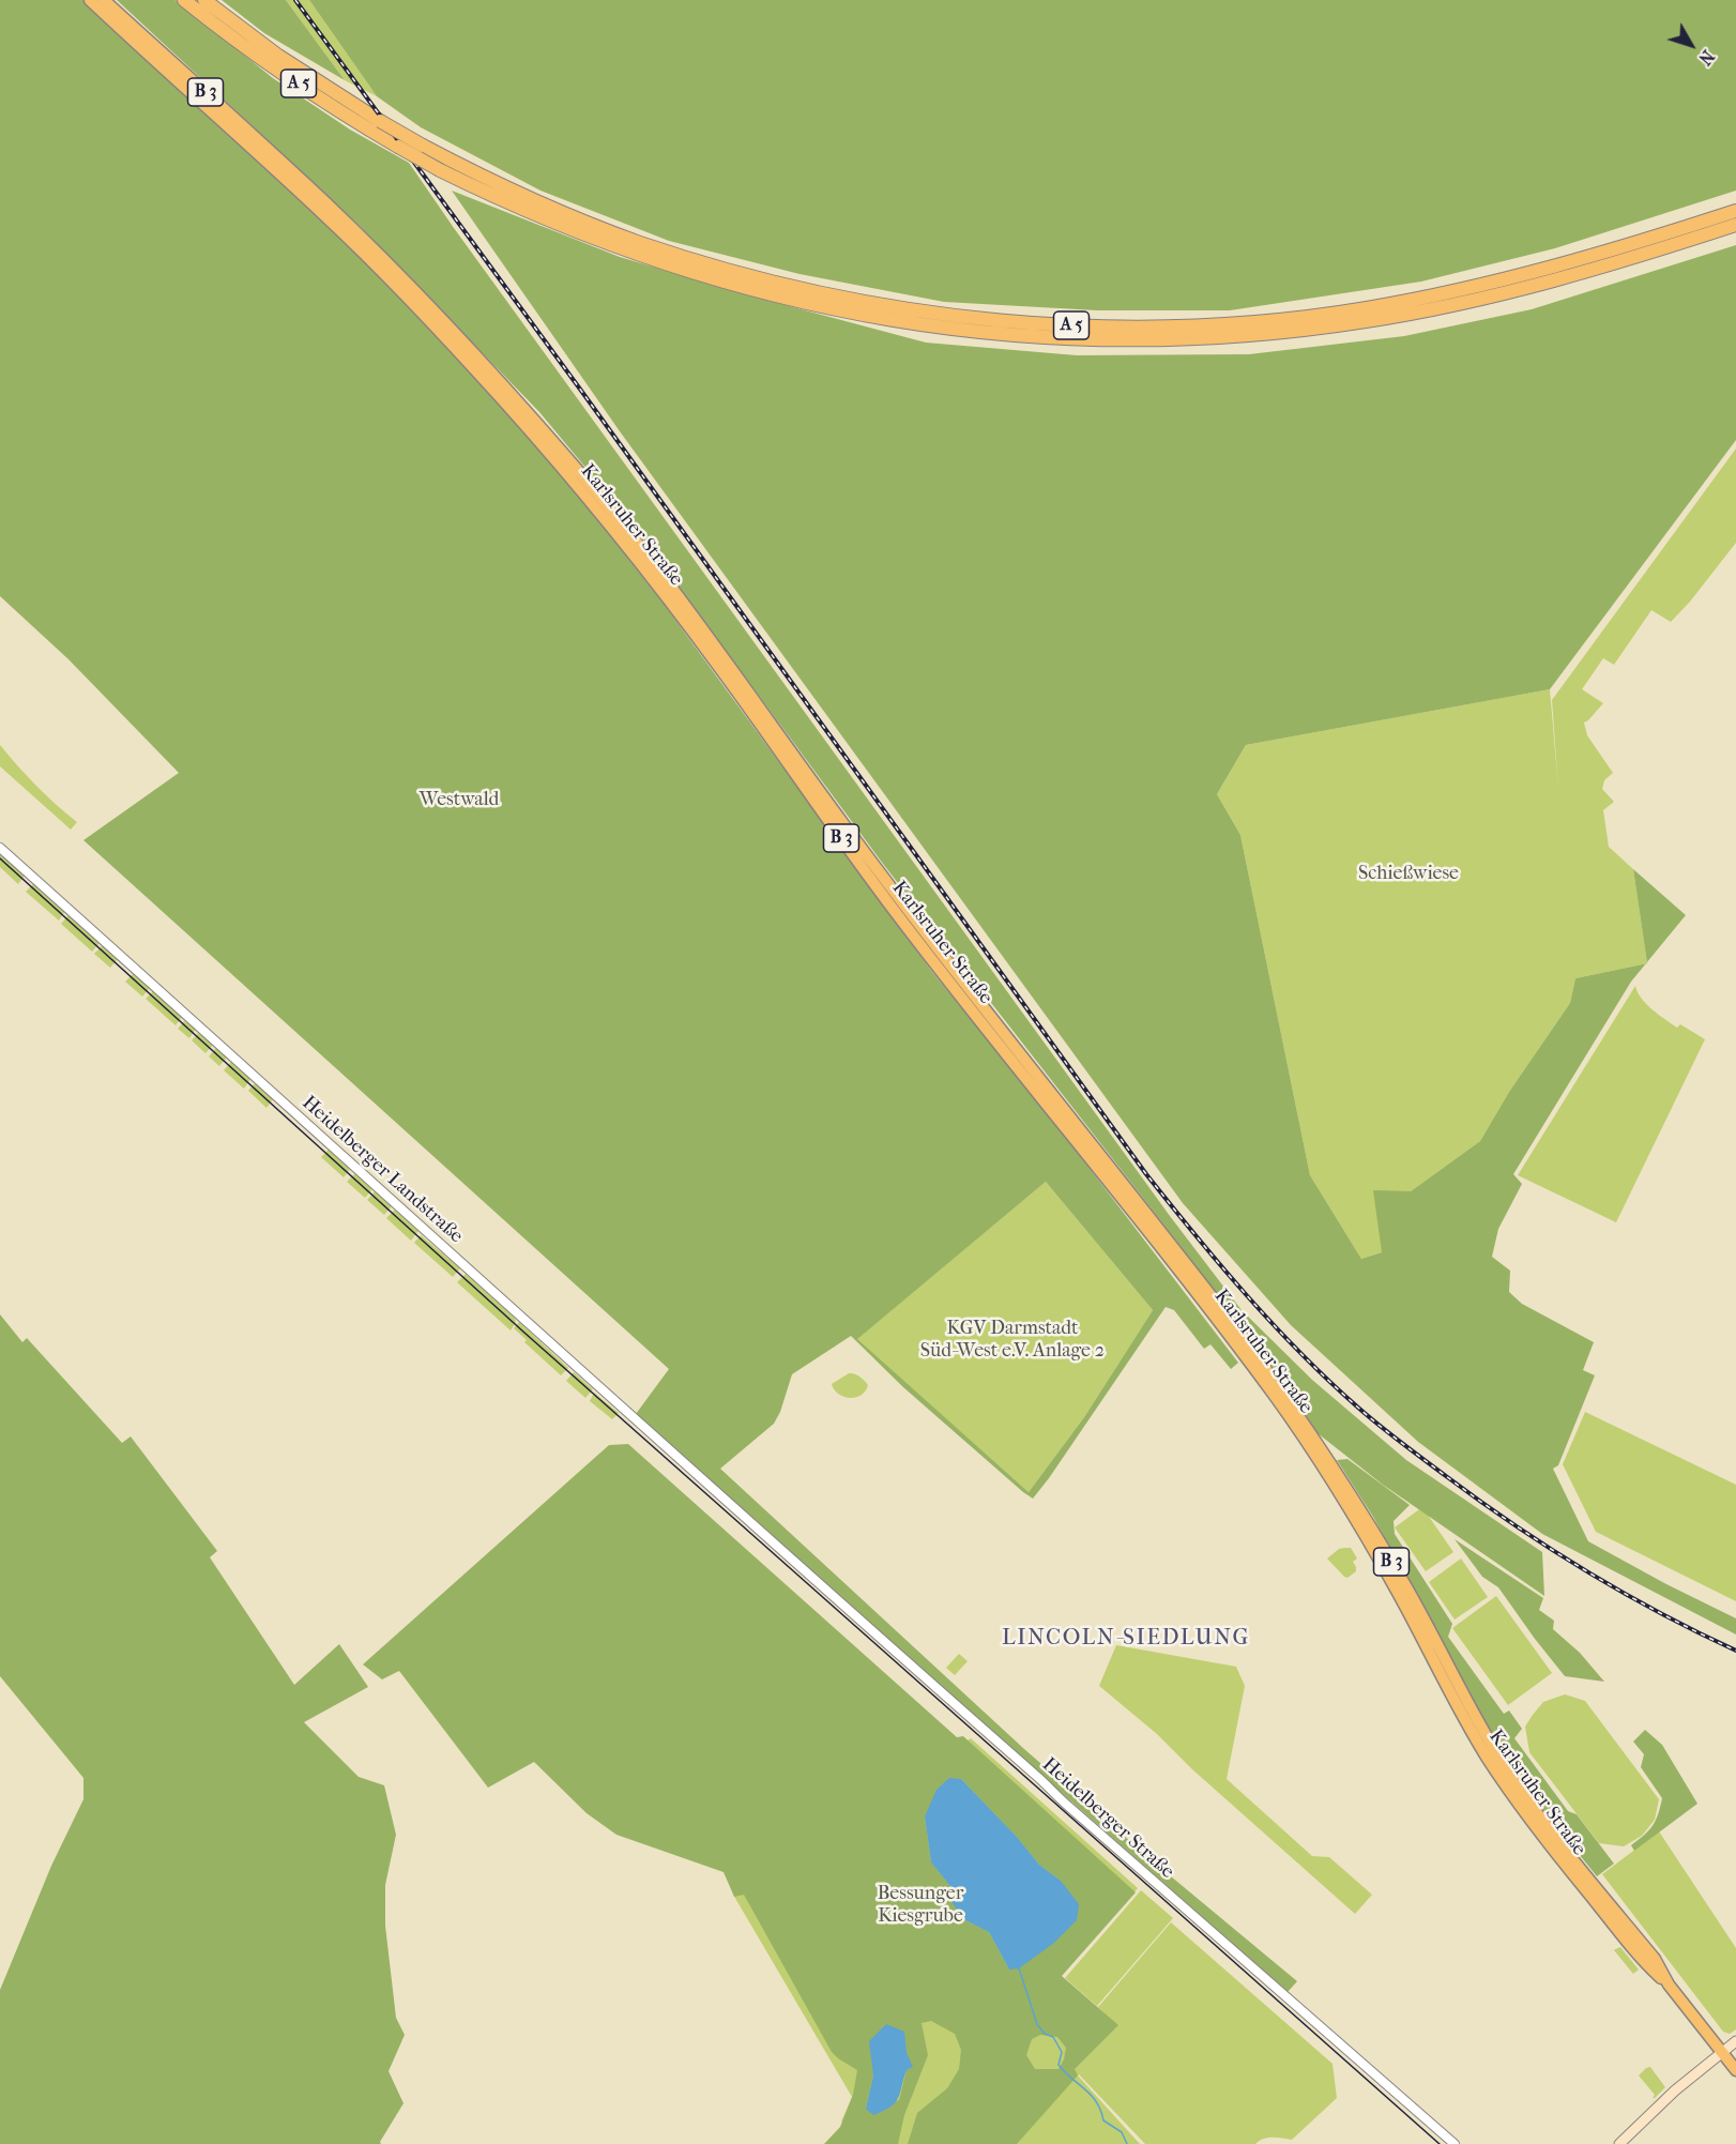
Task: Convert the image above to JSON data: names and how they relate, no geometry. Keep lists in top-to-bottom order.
{
  "streets": {
    "highway": ["A 5"],
    "main road": ["B 3", "Karlsruher Straße"],
    "street": ["Heidelberger Landstraße", "Heidelberger Straße"]
  },
  "crossings": [
    ["Heidelberger Landstraße", "Heidelberger Straße"]
  ],
  "districts": ["LINCOLN-SIEDLUNG"],
  "parks": [
    "Westwald",
    "Schießwiese",
    "KGV Darmstadt Süd-West e.V. Anlage 2",
    "Bessunger Kiesgrube"
  ],
  "north": "bottom right"
}
